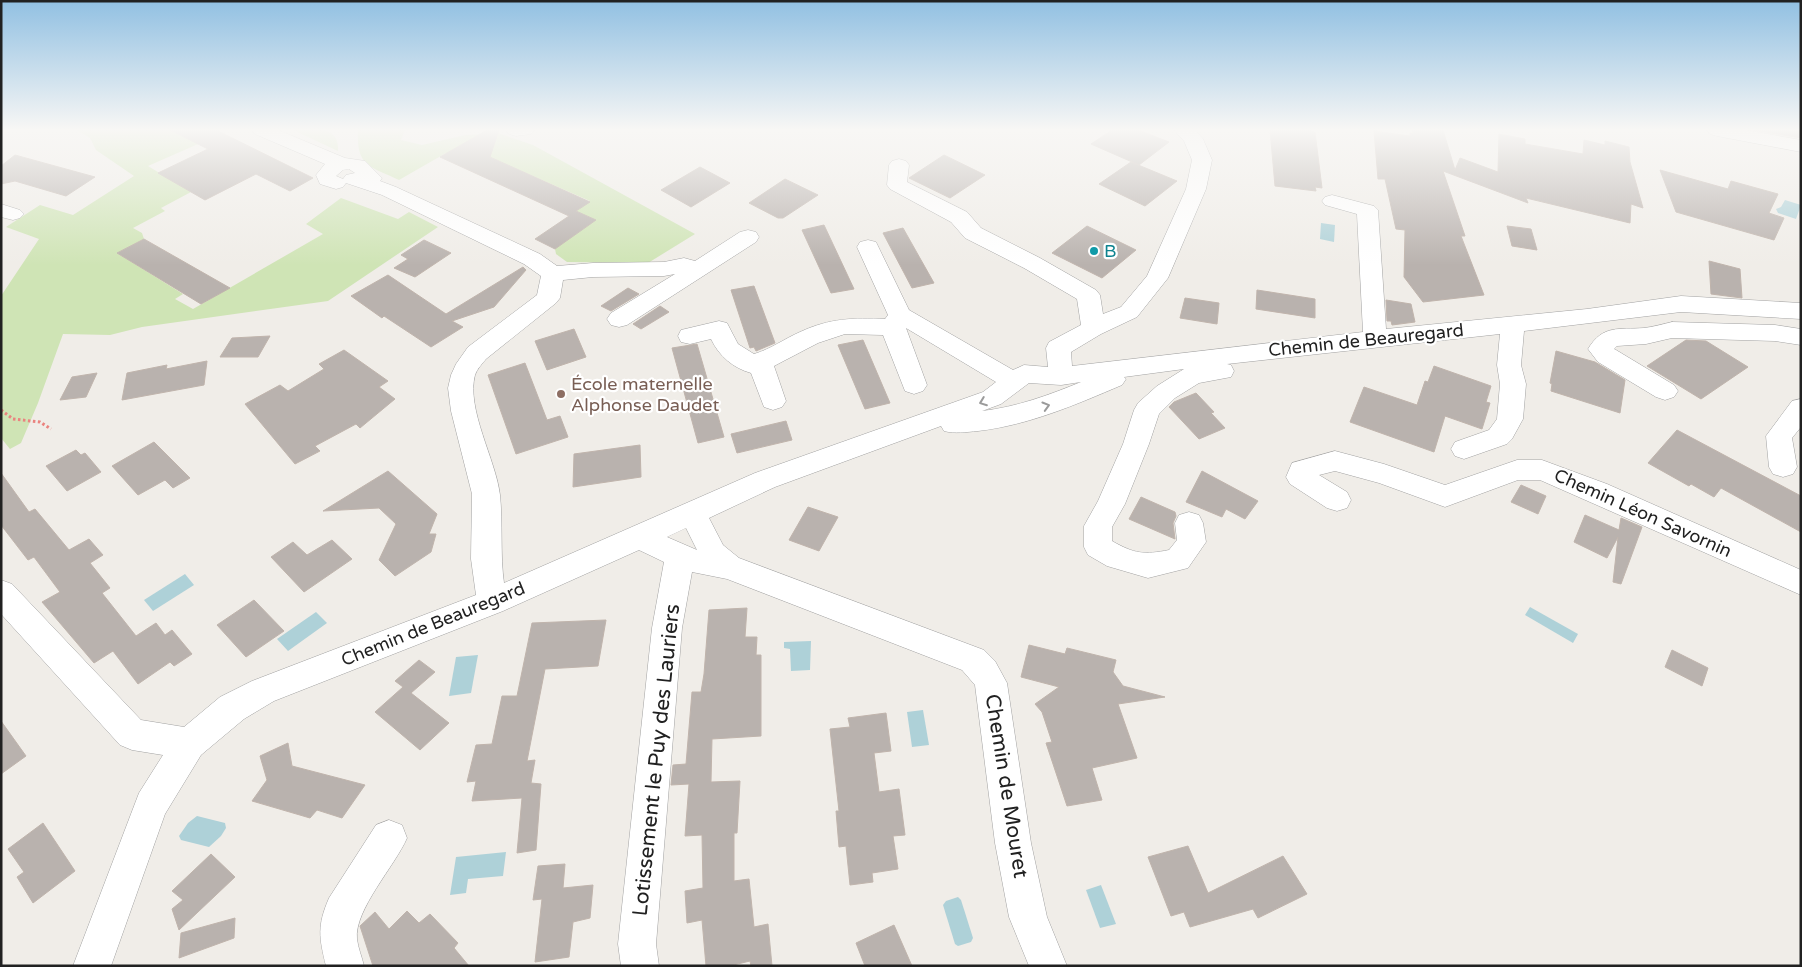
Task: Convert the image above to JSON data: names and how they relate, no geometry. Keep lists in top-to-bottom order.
{
  "streets": {
    "street": [
      "Chemin de Beauregard",
      "Chemin Léon Savornin",
      "Lotissement le Puy des Lauriers",
      "Chemin de Mouret"
    ]
  },
  "places": ["B", "École maternelle Alphonse Daudet"]
}
